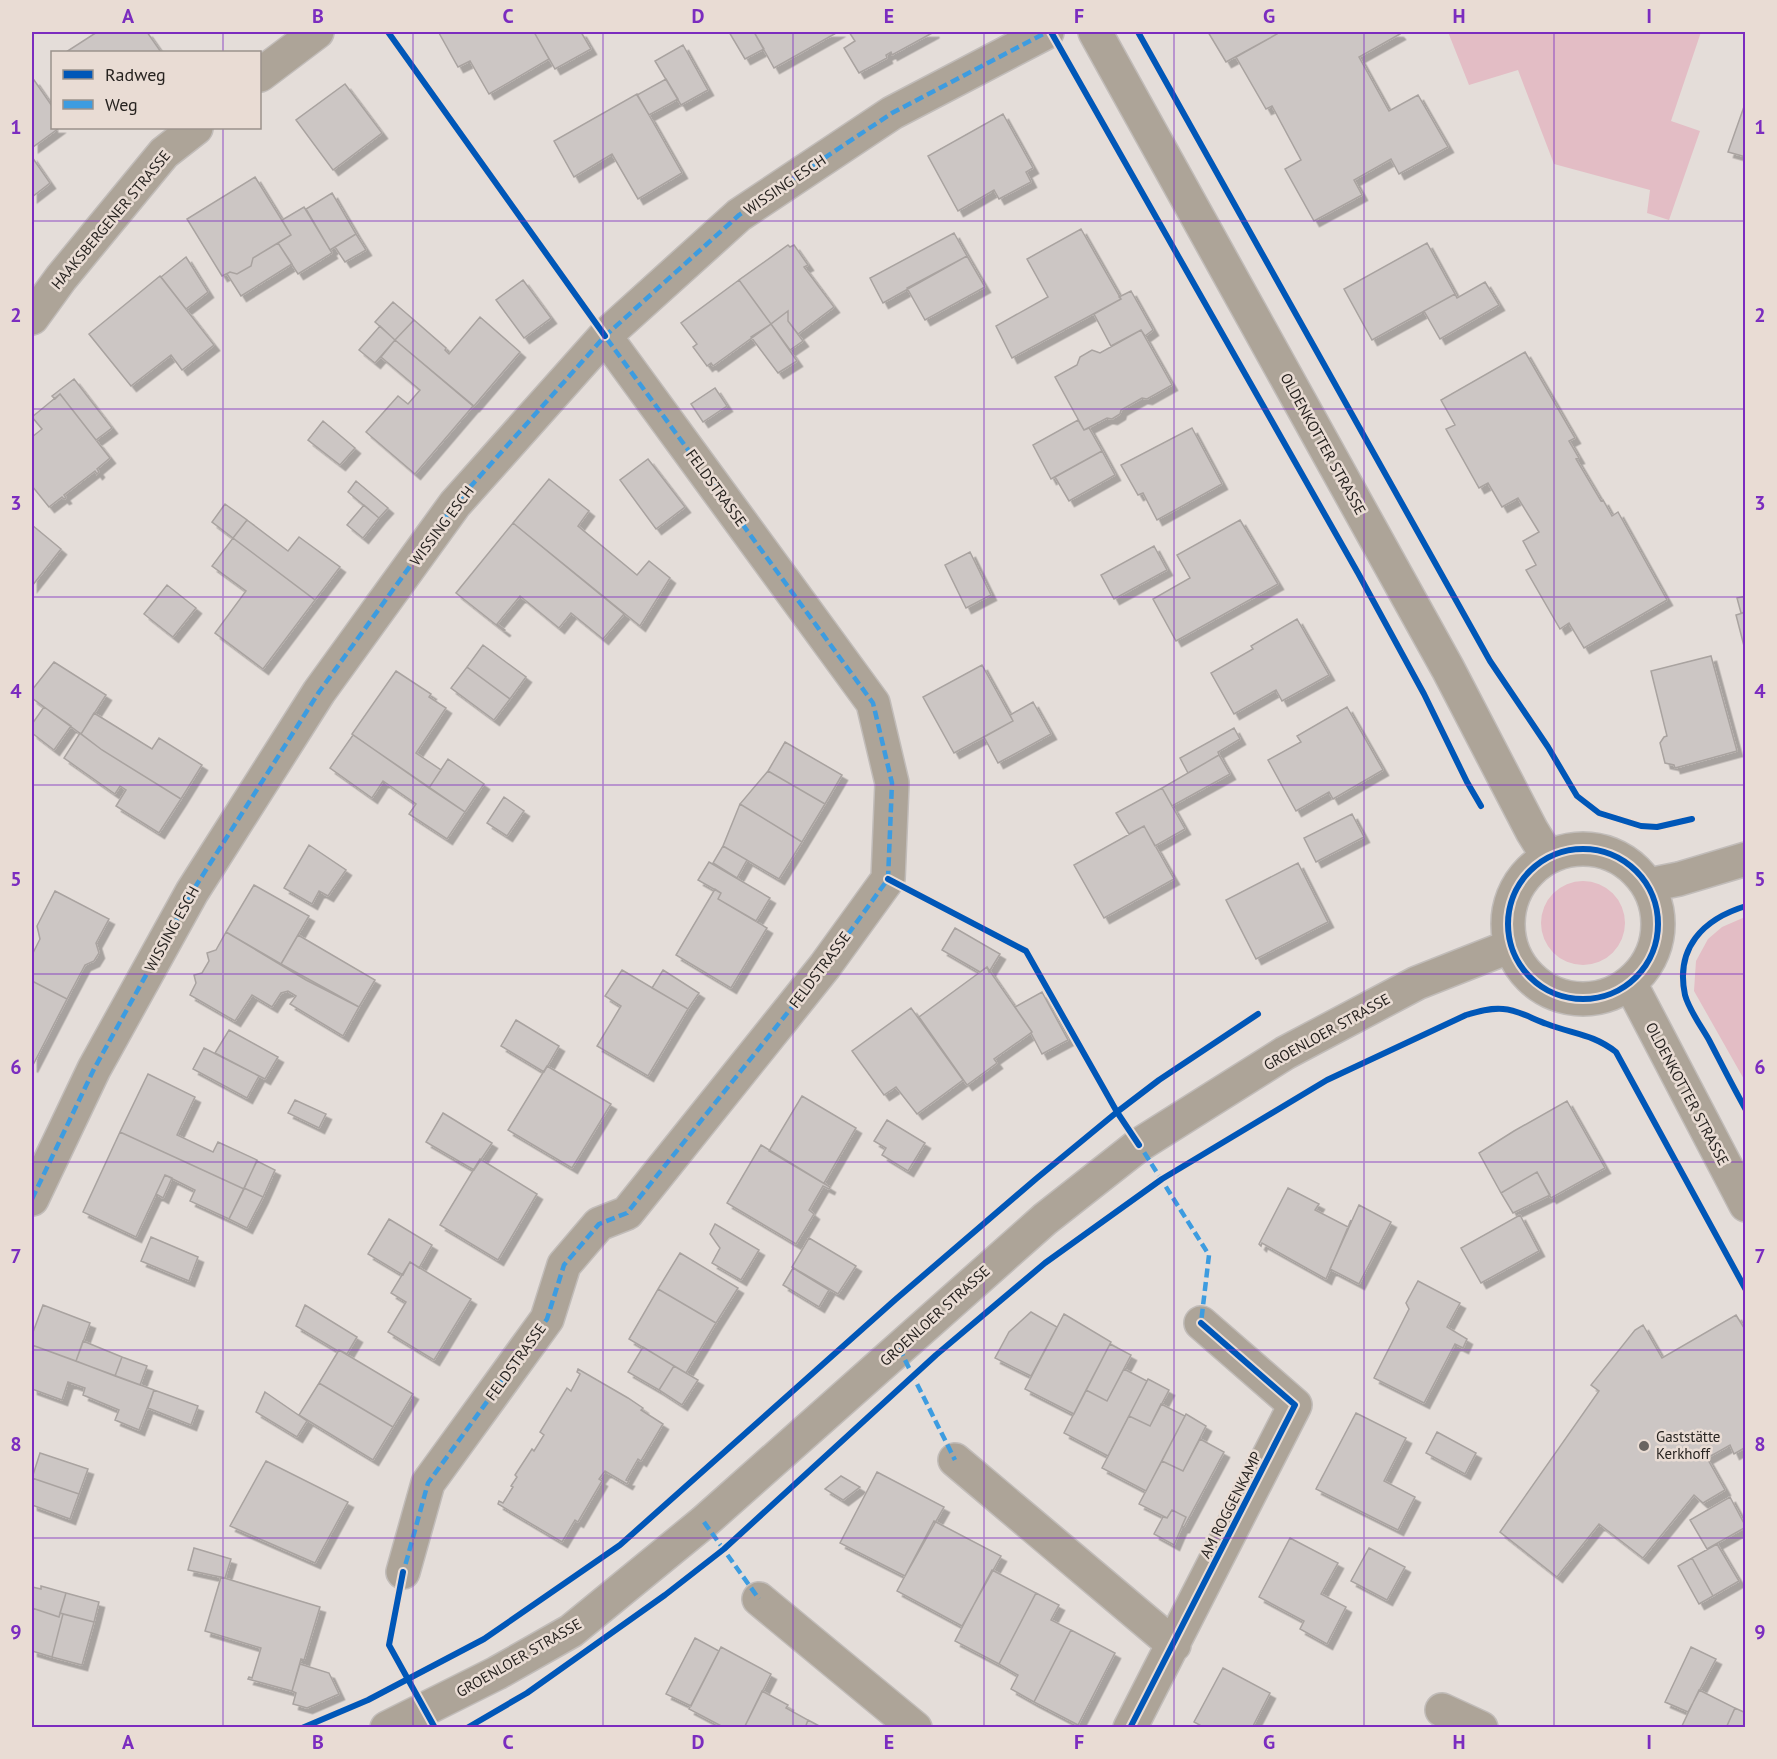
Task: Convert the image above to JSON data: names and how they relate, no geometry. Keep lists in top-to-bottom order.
{
  "streets": {
    "street": [
      "WISSING ESCH",
      "HAAKSBERGENER STRASSE",
      "OLDENKOTTER STRASSE",
      "FELDSTRASSE",
      "GROENLOER STRASSE",
      "AM ROGGENKAMP"
    ]
  },
  "crossings": [
    ["WISSING ESCH", "FELDSTRASSE"],
    ["OLDENKOTTER STRASSE", "GROENLOER STRASSE"]
  ],
  "places": ["Gaststätte Kerkhoff"],
  "legend": ["Radweg", "Weg"],
  "grid": {
    "columns": [
      "A",
      "B",
      "C",
      "D",
      "E",
      "F",
      "G",
      "H",
      "I"
    ],
    "rows": [
      "1",
      "2",
      "3",
      "4",
      "5",
      "6",
      "7",
      "8",
      "9"
    ]
  }
}
